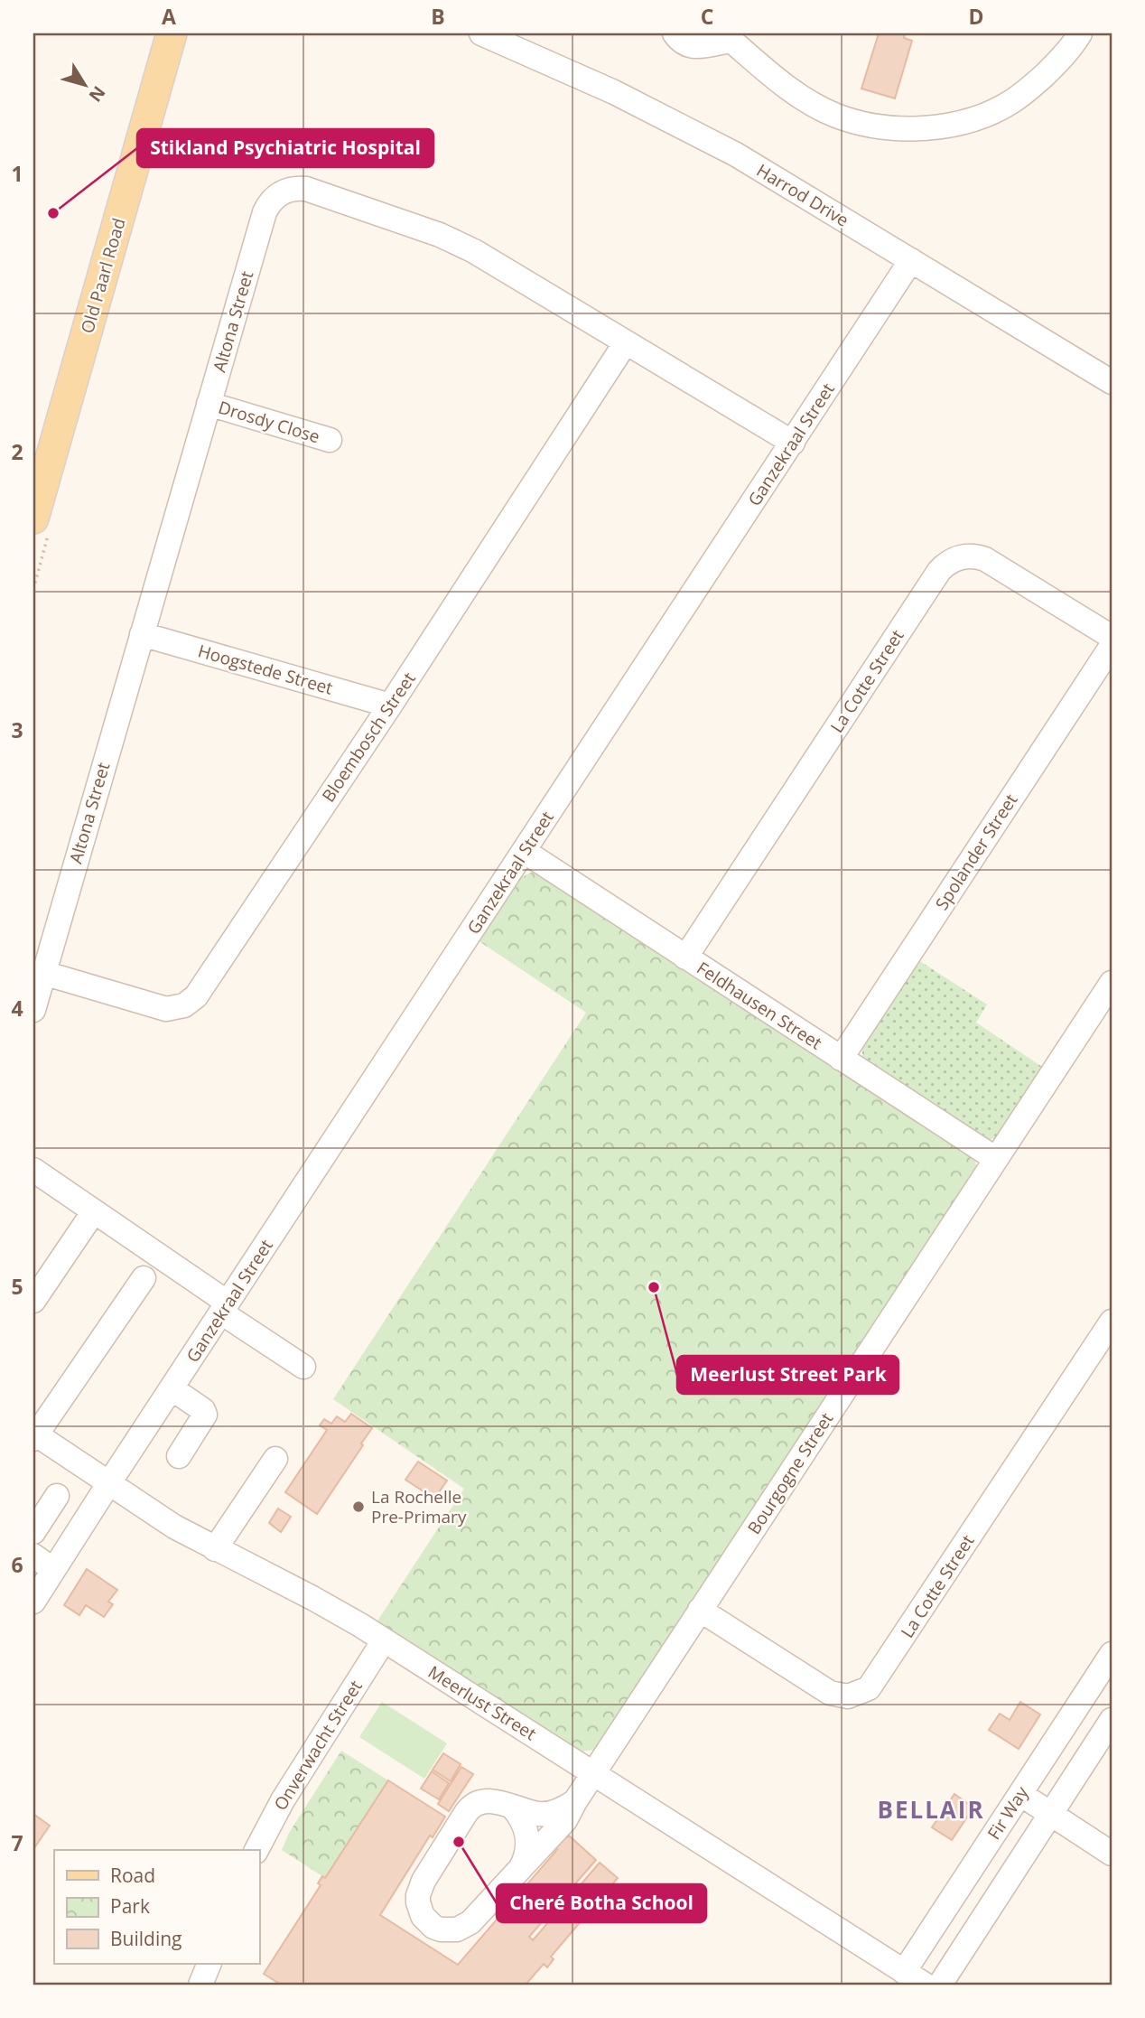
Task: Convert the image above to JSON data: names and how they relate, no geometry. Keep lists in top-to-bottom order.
{
  "streets": {
    "main road": ["Old Paarl Road"],
    "street": [
      "Harrod Drive",
      "Altona Street",
      "Drosdy Close",
      "Ganzekraal Street",
      "Hoogstede Street",
      "La Cotte Street",
      "Bloembosch Street",
      "Spolander Street",
      "Feldhausen Street",
      "Bourgogne Street",
      "Meerlust Street",
      "Onverwacht Street",
      "Fir Way"
    ]
  },
  "crossings": [
    ["Harrod Drive", "Ganzekraal Street"],
    ["Altona Street", "Drosdy Close"],
    ["Altona Street", "Ganzekraal Street"],
    ["Altona Street", "Hoogstede Street"],
    ["Altona Street", "Bloembosch Street"],
    ["Ganzekraal Street", "Feldhausen Street"],
    ["Ganzekraal Street", "Meerlust Street"],
    ["Hoogstede Street", "Bloembosch Street"],
    ["La Cotte Street", "Feldhausen Street"],
    ["La Cotte Street", "Bourgogne Street"],
    ["Spolander Street", "Feldhausen Street"],
    ["Feldhausen Street", "Bourgogne Street"],
    ["Bourgogne Street", "Meerlust Street"],
    ["Meerlust Street", "Onverwacht Street"],
    ["Meerlust Street", "Fir Way"]
  ],
  "districts": ["BELLAIR"],
  "places": [
    "Stikland Psychiatric Hospital",
    "Meerlust Street Park",
    "La Rochelle Pre-Primary",
    "Cheré Botha School"
  ],
  "legend": ["Road", "Park", "Building"],
  "north": "bottom right",
  "grid": {
    "columns": [
      "A",
      "B",
      "C",
      "D"
    ],
    "rows": [
      "1",
      "2",
      "3",
      "4",
      "5",
      "6",
      "7"
    ]
  }
}
